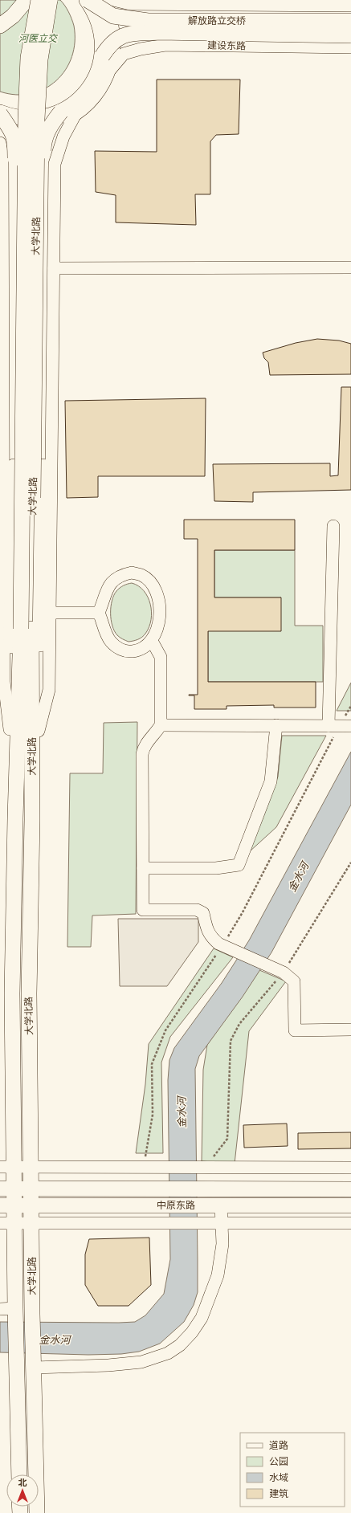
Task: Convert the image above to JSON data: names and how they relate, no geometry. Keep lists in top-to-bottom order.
{
  "streets": {
    "main road": ["解放路立交桥", "大学北路", "中原东路"],
    "street": ["建设东路"]
  },
  "crossings": [
    ["大学北路", "中原东路"]
  ],
  "water": ["金水河"],
  "parks": ["河医立交"],
  "legend": [
    "道路",
    "公园",
    "水域",
    "建筑"
  ],
  "north": "top"
}
